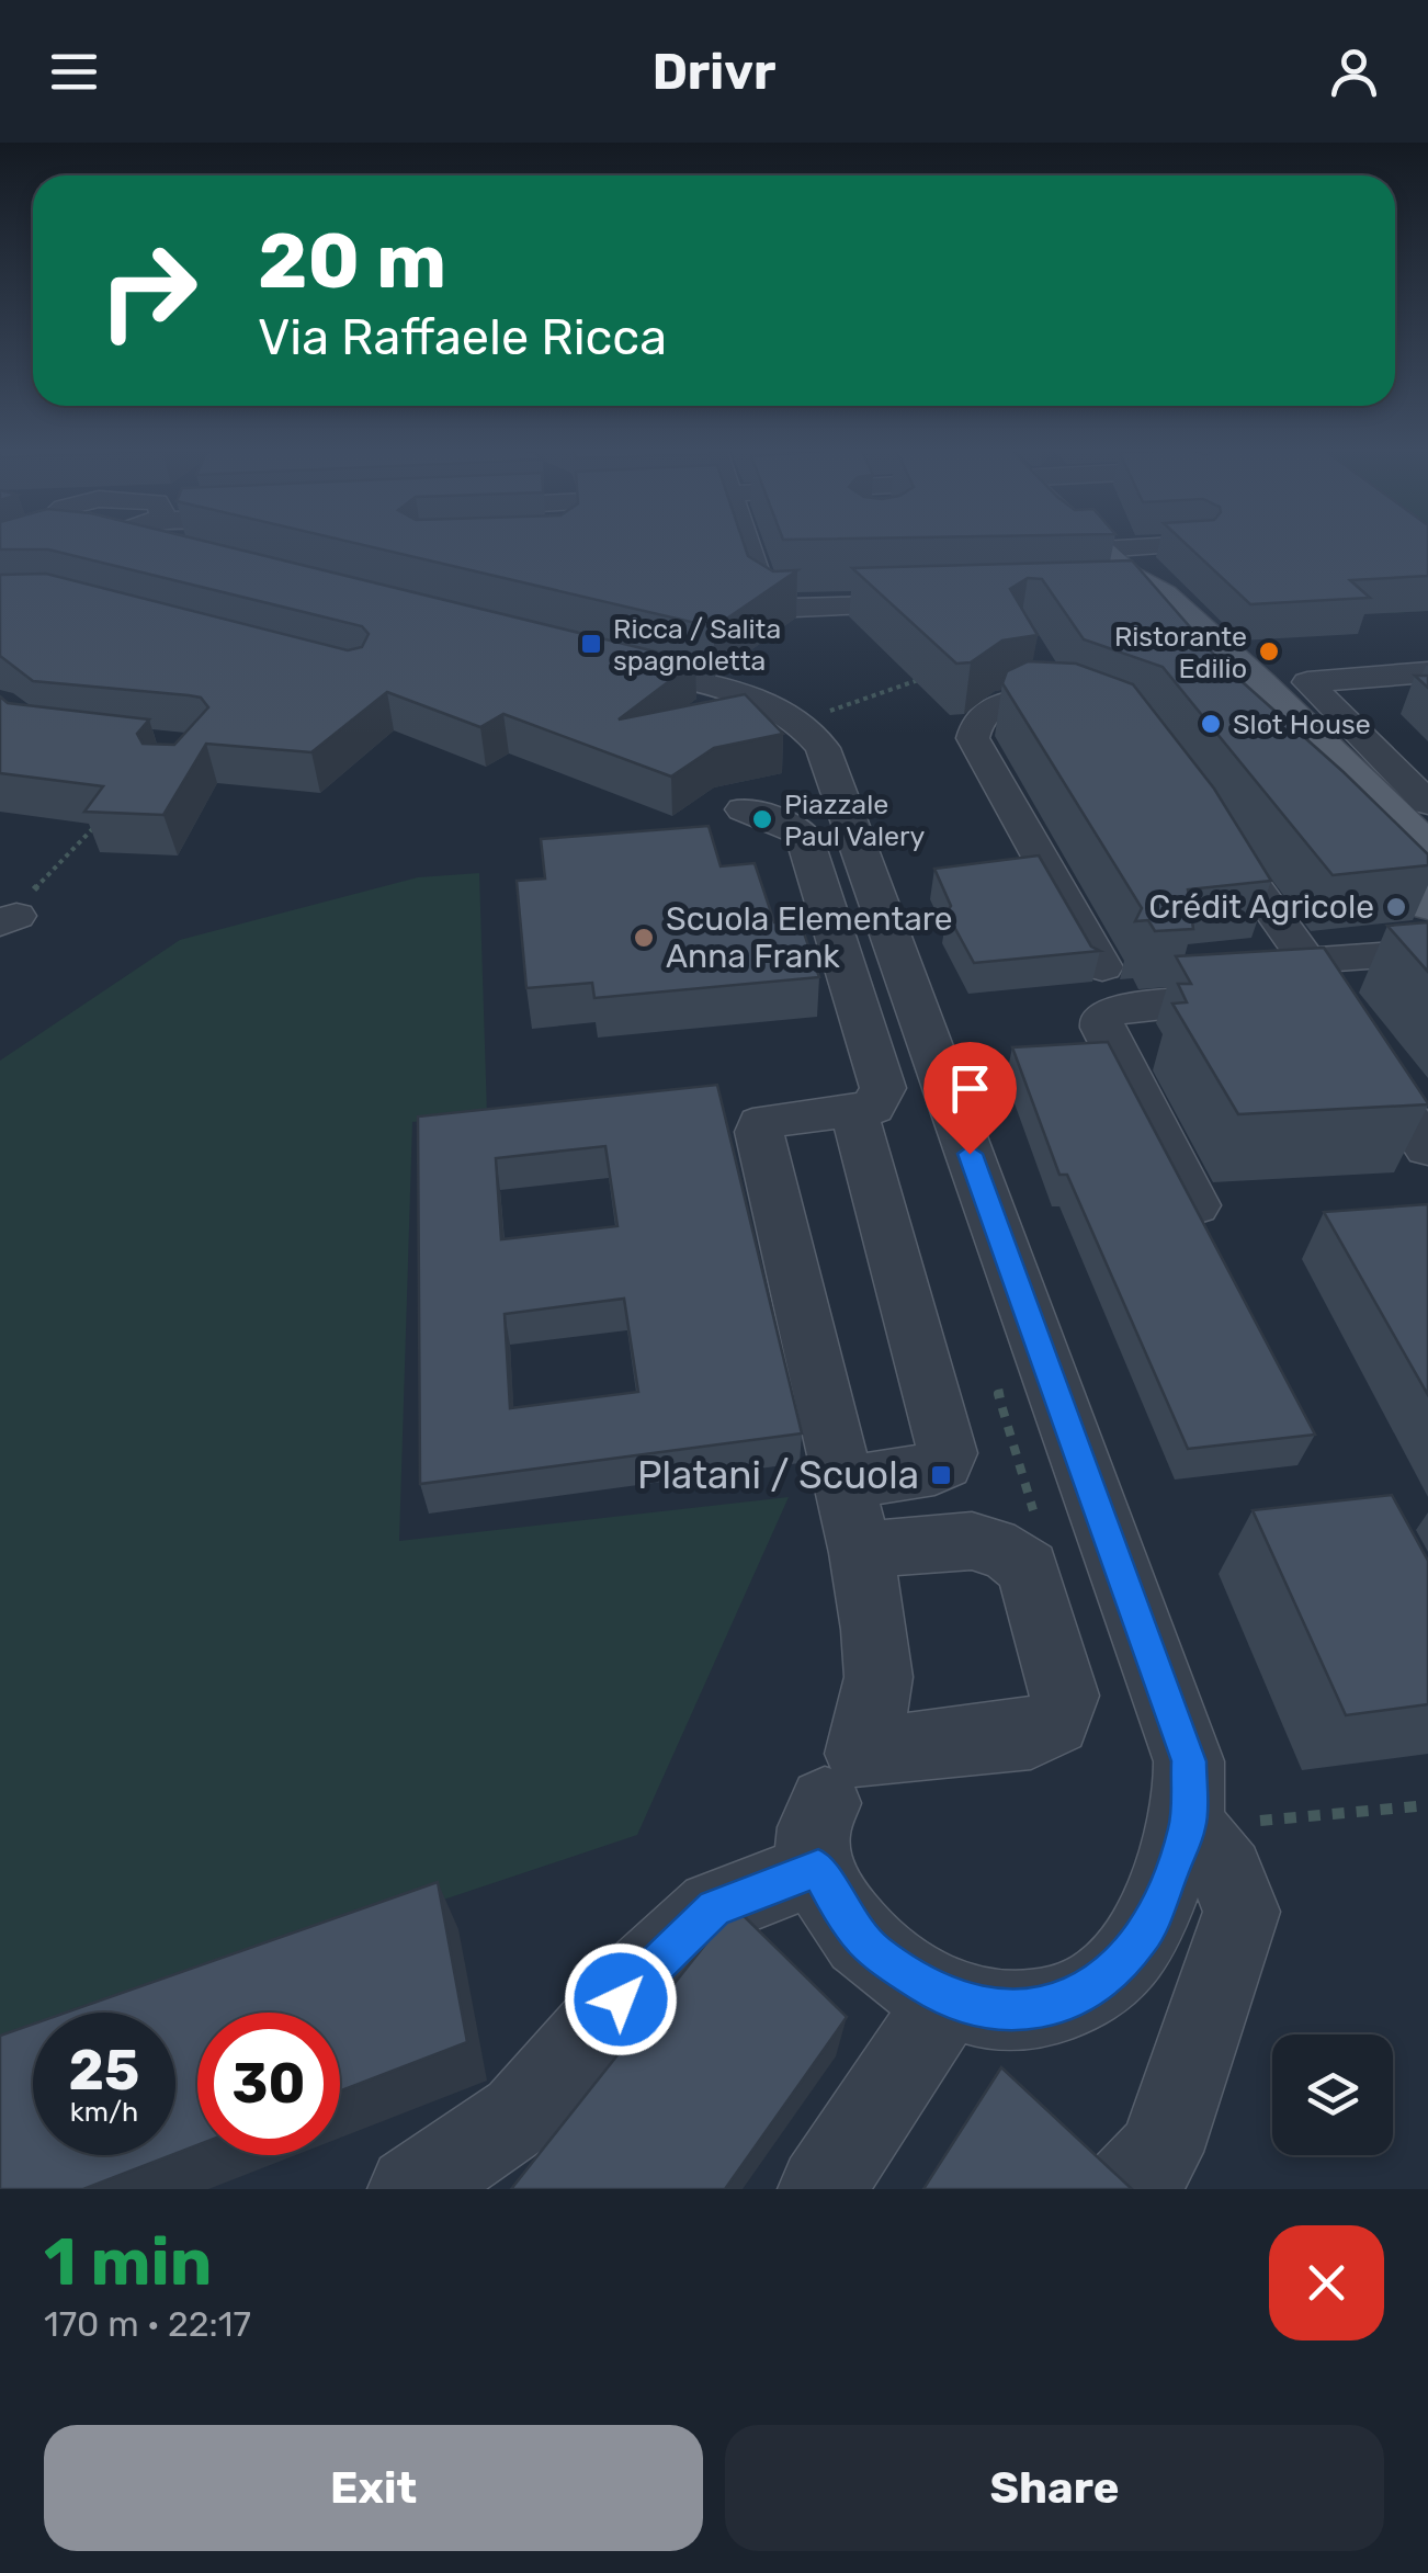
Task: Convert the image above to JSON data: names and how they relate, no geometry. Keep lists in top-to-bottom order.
{
  "places": {
    "transit": ["Ricca / Salita spagnoletta", "Platani / Scuola"],
    "other": [
      "Ristorante Edilio",
      "Slot House",
      "Piazzale Paul Valery",
      "Crédit Agricole",
      "Scuola Elementare Anna Frank"
    ]
  },
  "page": {
    "header": "Drivr",
    "turn": ["20 m", "Via Raffaele Ricca"],
    "speed": "25 km/h",
    "limit": "30",
    "heading": ["1 min", "170 m · 22:17"],
    "buttons": ["Exit", "Share"]
  }
}
